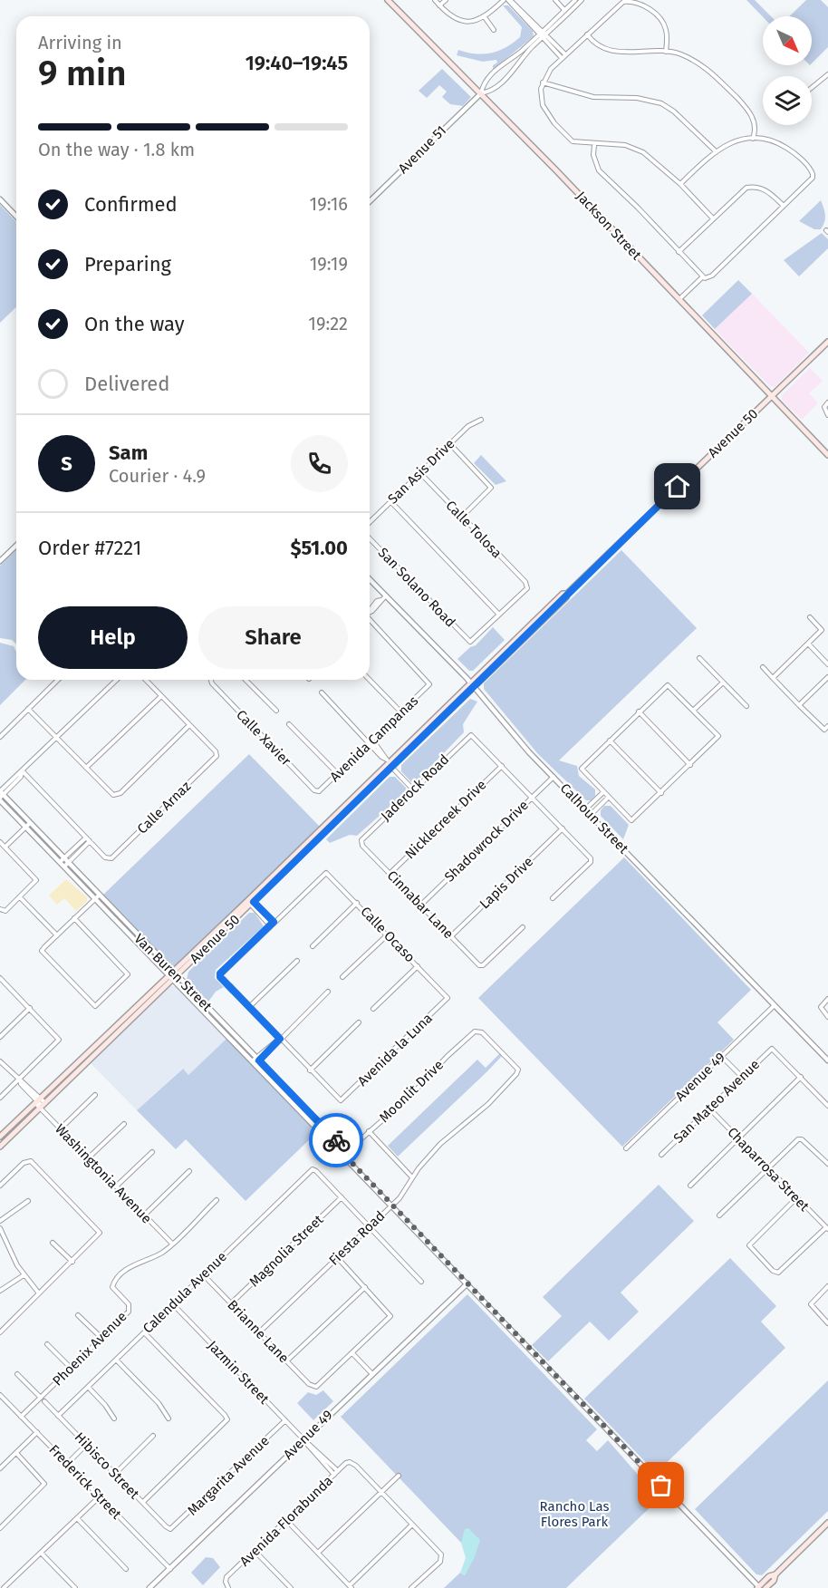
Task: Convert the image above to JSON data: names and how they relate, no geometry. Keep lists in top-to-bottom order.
{
  "streets": {
    "main road": ["Jackson Street", "Avenue 50"],
    "street": [
      "Avenue 51",
      "San Asis Drive",
      "Calle Tolosa",
      "San Solano Road",
      "Calle Xavier",
      "Avenida Campanas",
      "Jaderock Road",
      "Calle Arnaz",
      "Calhoun Street",
      "Nicklecreek Drive",
      "Shadowrock Drive",
      "Lapis Drive",
      "Cinnabar Lane",
      "Calle Ocaso",
      "Van Buren Street",
      "Avenida la Luna",
      "Avenue 49",
      "Moonlit Drive",
      "San Mateo Avenue",
      "Chaparrosa Street",
      "Washingtonia Avenue",
      "Fiesta Road",
      "Magnolia Street",
      "Calendula Avenue",
      "Brianne Lane",
      "Phoenix Avenue",
      "Jazmin Street",
      "Hibisco Street",
      "Margarita Avenue",
      "Frederick Street",
      "Avenida Florabunda"
    ]
  },
  "crossings": [
    ["Avenue 51", "Jackson Street"],
    ["Jackson Street", "Avenue 50"],
    ["Avenue 50", "Calhoun Street"],
    ["Avenue 50", "Van Buren Street"],
    ["Avenue 50", "Washingtonia Avenue"],
    ["San Asis Drive", "Calle Tolosa"],
    ["Calle Tolosa", "San Solano Road"],
    ["Calle Xavier", "Avenida Campanas"],
    ["Jaderock Road", "Nicklecreek Drive"],
    ["Jaderock Road", "Cinnabar Lane"],
    ["Calhoun Street", "Shadowrock Drive"],
    ["Calhoun Street", "Avenue 49"],
    ["Nicklecreek Drive", "Cinnabar Lane"],
    ["Shadowrock Drive", "Cinnabar Lane"],
    ["Lapis Drive", "Cinnabar Lane"],
    ["Calle Ocaso", "Avenida la Luna"],
    ["Van Buren Street", "Avenue 49"],
    ["Van Buren Street", "Moonlit Drive"],
    ["Van Buren Street", "Fiesta Road"],
    ["Avenue 49", "Jazmin Street"],
    ["Avenue 49", "Frederick Street"],
    ["Moonlit Drive", "Fiesta Road"],
    ["San Mateo Avenue", "Chaparrosa Street"],
    ["Washingtonia Avenue", "Phoenix Avenue"],
    ["Fiesta Road", "Brianne Lane"],
    ["Magnolia Street", "Calendula Avenue"],
    ["Magnolia Street", "Brianne Lane"],
    ["Calendula Avenue", "Brianne Lane"],
    ["Calendula Avenue", "Jazmin Street"],
    ["Calendula Avenue", "Hibisco Street"],
    ["Phoenix Avenue", "Frederick Street"],
    ["Jazmin Street", "Margarita Avenue"],
    ["Jazmin Street", "Avenida Florabunda"],
    ["Hibisco Street", "Margarita Avenue"]
  ],
  "parks": ["Rancho Las Flores Park"],
  "north": "bottom right",
  "page": {
    "heading": ["9 min", "Arriving in", "19:40–19:45"],
    "panel": [
      "Sam",
      "Courier · 4.9",
      "Order #7221",
      "$51.00"
    ],
    "bar": "On the way · 1.8 km",
    "list": [
      ["Confirmed", "19:16"],
      ["Preparing", "19:19"],
      ["On the way", "19:22"],
      "Delivered"
    ],
    "round": "S",
    "buttons": ["Help", "Share"]
  }
}
